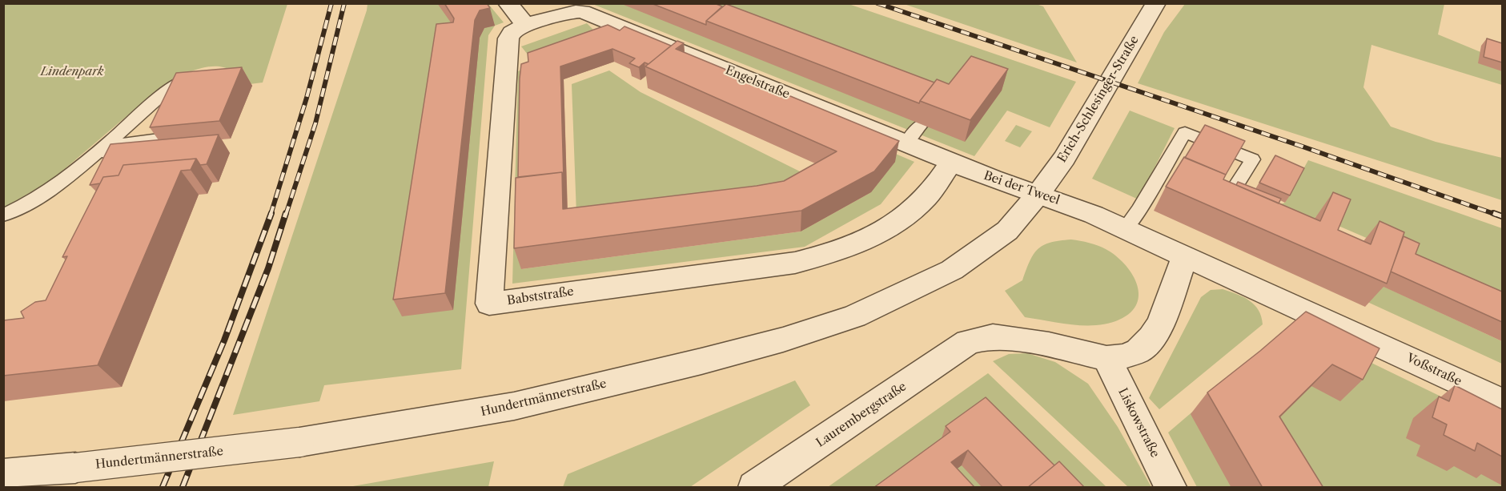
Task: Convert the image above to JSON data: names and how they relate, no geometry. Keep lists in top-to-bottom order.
{
  "streets": {
    "street": [
      "Engelstraße",
      "Erich-Schlesinger-Straße",
      "Bei der Tweel",
      "Babststraße",
      "Voßstraße",
      "Hundertmännerstraße",
      "Laurembergstraße",
      "Liskowstraße"
    ]
  },
  "crossings": [
    ["Engelstraße", "Bei der Tweel"],
    ["Engelstraße", "Babststraße"],
    ["Erich-Schlesinger-Straße", "Bei der Tweel"],
    ["Erich-Schlesinger-Straße", "Hundertmännerstraße"],
    ["Bei der Tweel", "Babststraße"],
    ["Bei der Tweel", "Voßstraße"],
    ["Bei der Tweel", "Hundertmännerstraße"],
    ["Laurembergstraße", "Liskowstraße"]
  ],
  "parks": ["Lindenpark"]
}
